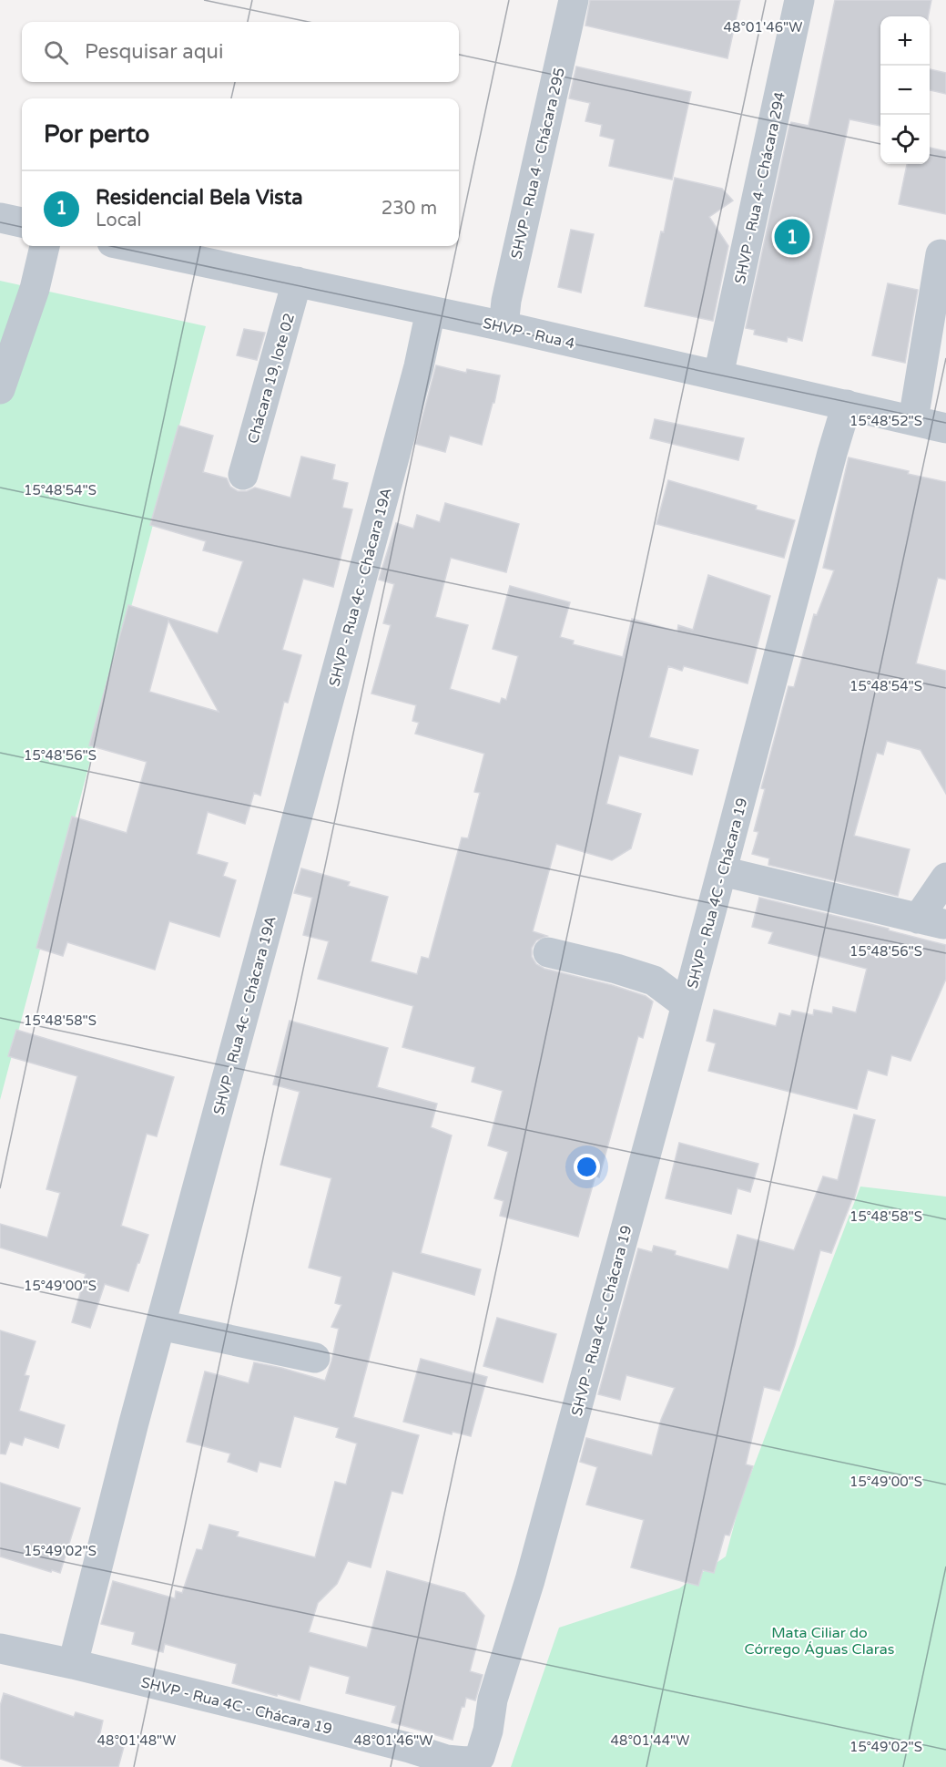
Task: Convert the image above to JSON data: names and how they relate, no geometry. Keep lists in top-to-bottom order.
{
  "streets": {
    "street": [
      "SHVP - Rua 4 - Chácara 295",
      "SHVP - Rua 4 - Chácara 294",
      "SHVP - Rua 4",
      "Chácara 19, lote 02",
      "SHVP - Rua 4c - Chácara 19A",
      "SHVP - Rua 4C - Chácara 19"
    ]
  },
  "crossings": [
    ["SHVP - Rua 4 - Chácara 295", "SHVP - Rua 4"],
    ["SHVP - Rua 4 - Chácara 294", "SHVP - Rua 4"],
    ["SHVP - Rua 4", "Chácara 19, lote 02"],
    ["SHVP - Rua 4", "SHVP - Rua 4c - Chácara 19A"],
    ["SHVP - Rua 4", "SHVP - Rua 4C - Chácara 19"],
    ["SHVP - Rua 4c - Chácara 19A", "SHVP - Rua 4C - Chácara 19"]
  ],
  "parks": ["Mata Ciliar do Córrego Águas Claras"],
  "page": {
    "map_buttons": ["+", "−"],
    "search": "Pesquisar aqui",
    "heading": "Por perto",
    "list": [
      {
        "mark": "1",
        "name": "Residencial Bela Vista",
        "note": "Local",
        "value": "230 m"
      }
    ],
    "pins": "1"
  },
  "coordinates": [
    "48°01'46\"W",
    "15°48'52\"S",
    "15°48'54\"S",
    "15°48'56\"S",
    "15°48'58\"S",
    "15°49'00\"S",
    "15°49'02\"S",
    "48°01'48\"W",
    "48°01'44\"W"
  ]
}
